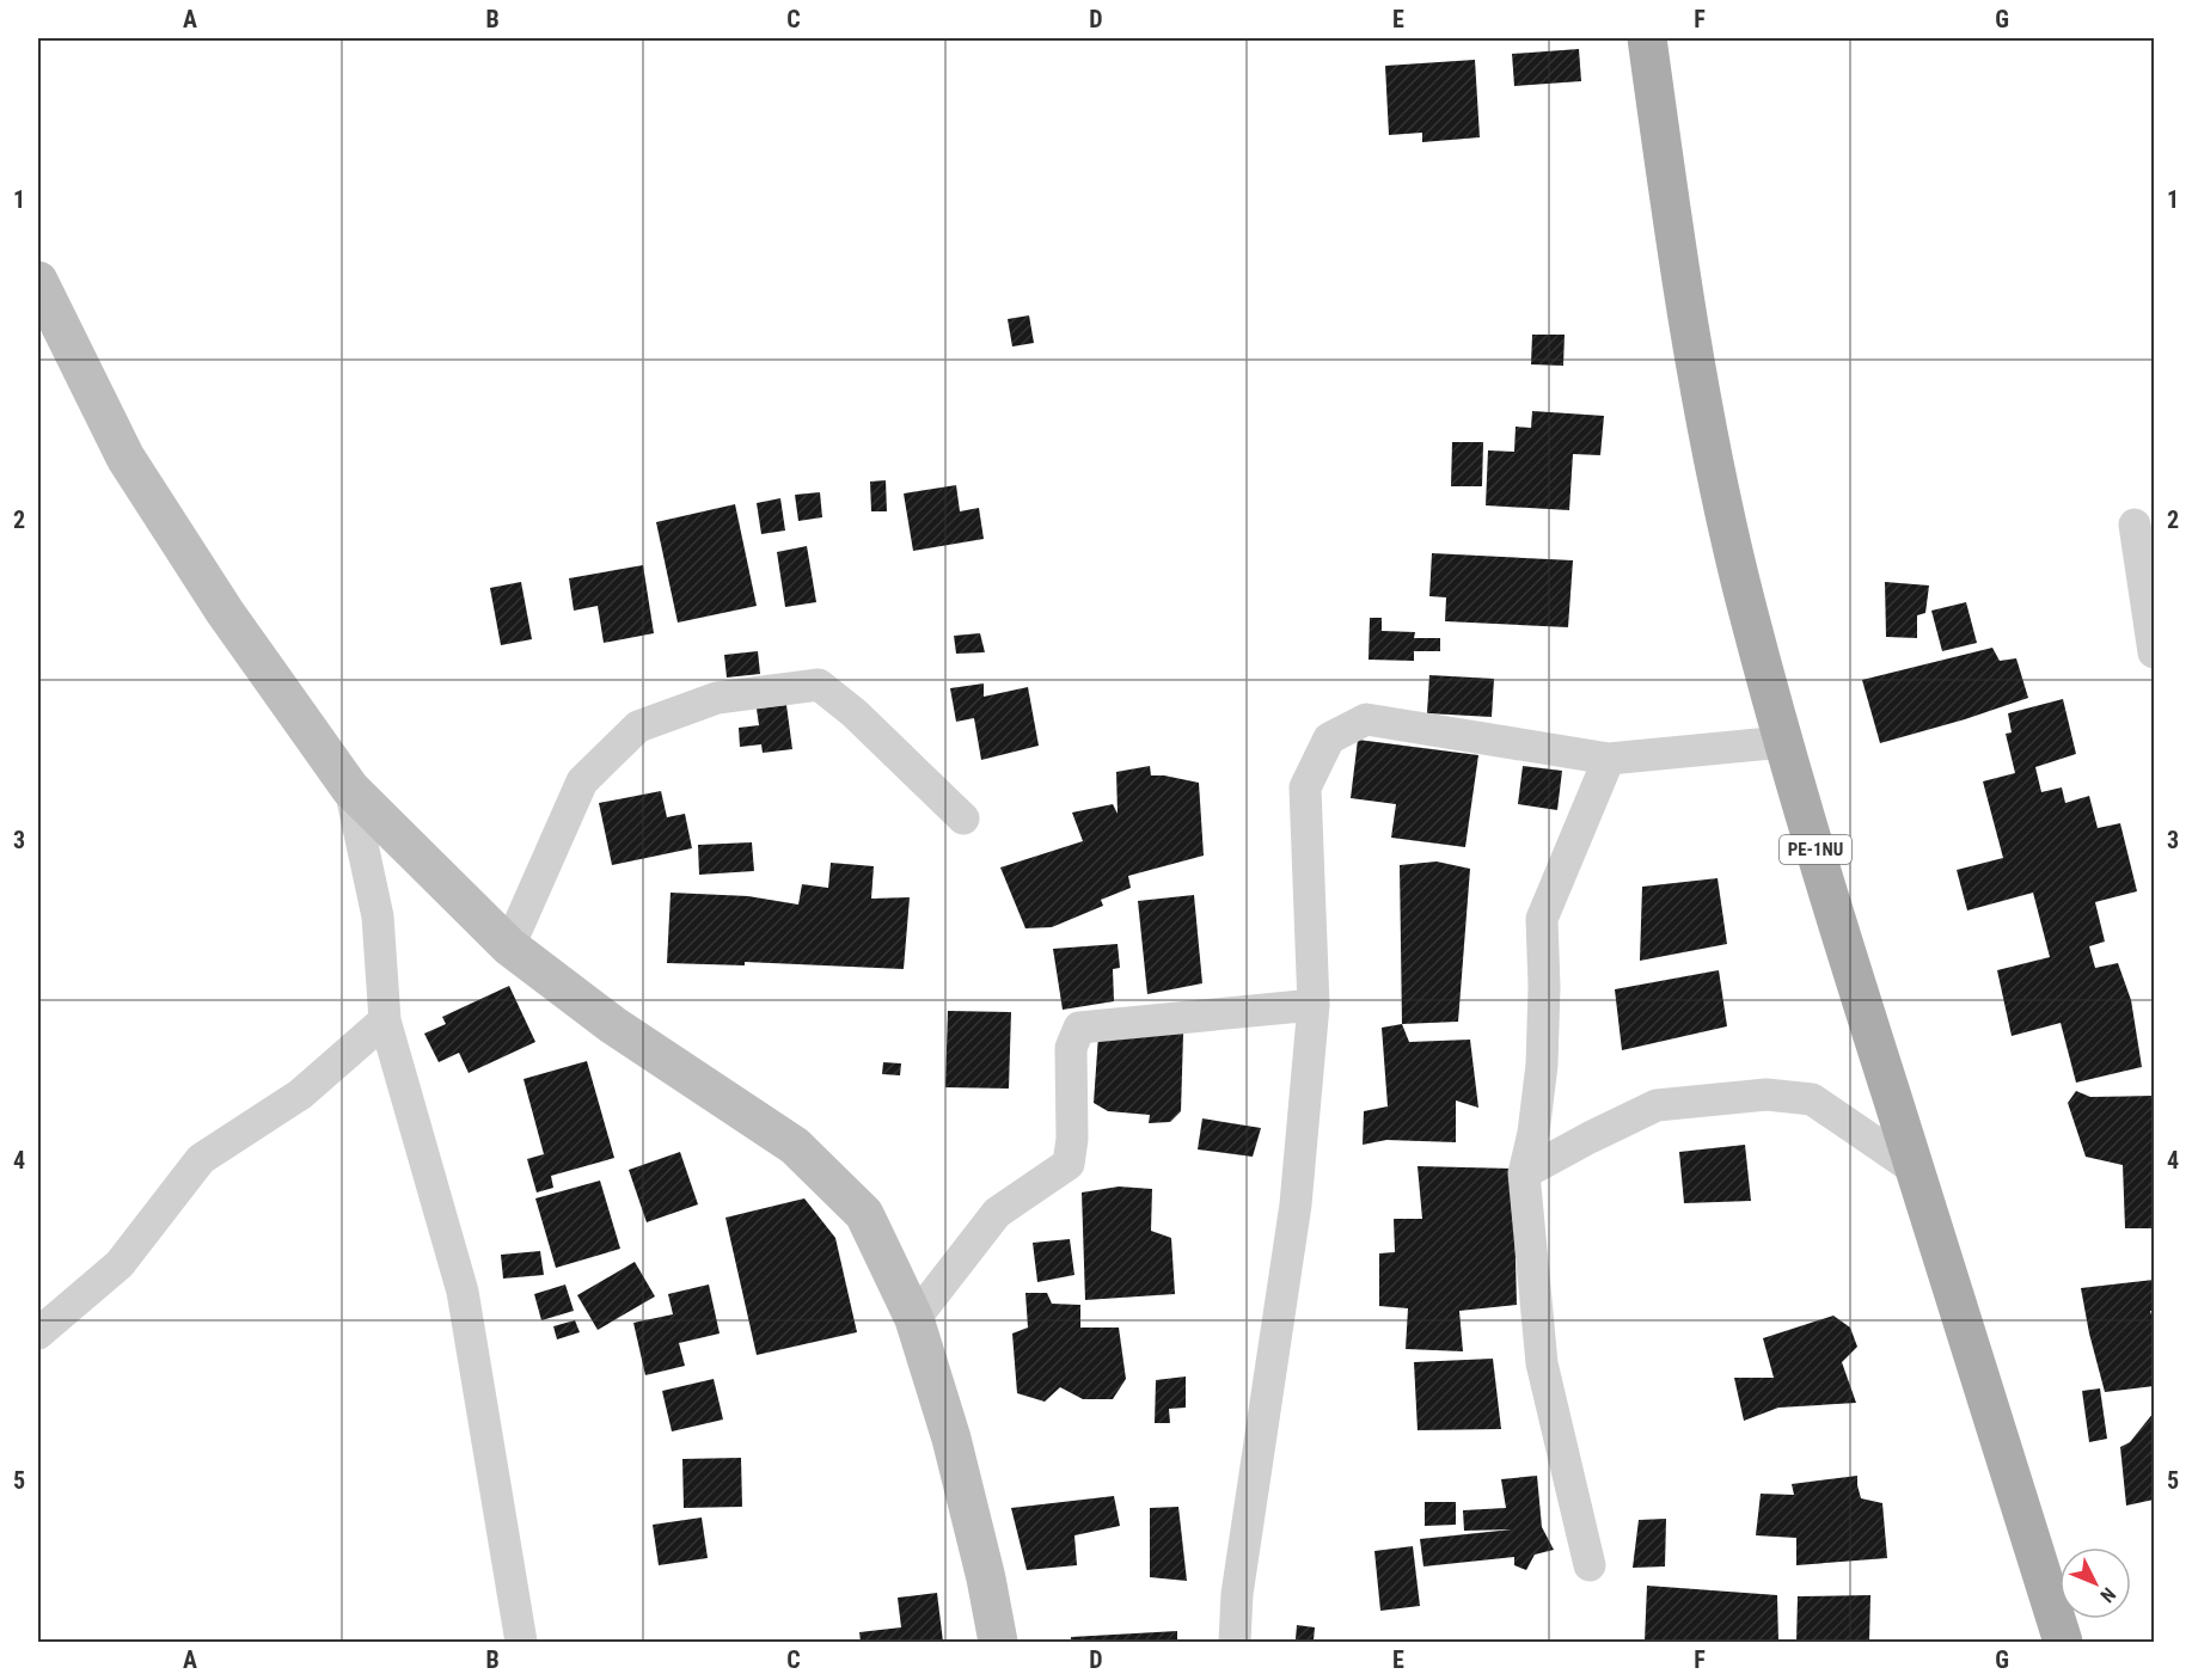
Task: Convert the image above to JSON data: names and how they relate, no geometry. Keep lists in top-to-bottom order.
{
  "streets": {
    "main road": ["PE-1NU"]
  },
  "north": "bottom right",
  "grid": {
    "columns": [
      "A",
      "B",
      "C",
      "D",
      "E",
      "F",
      "G"
    ],
    "rows": [
      "1",
      "2",
      "3",
      "4",
      "5"
    ]
  }
}
